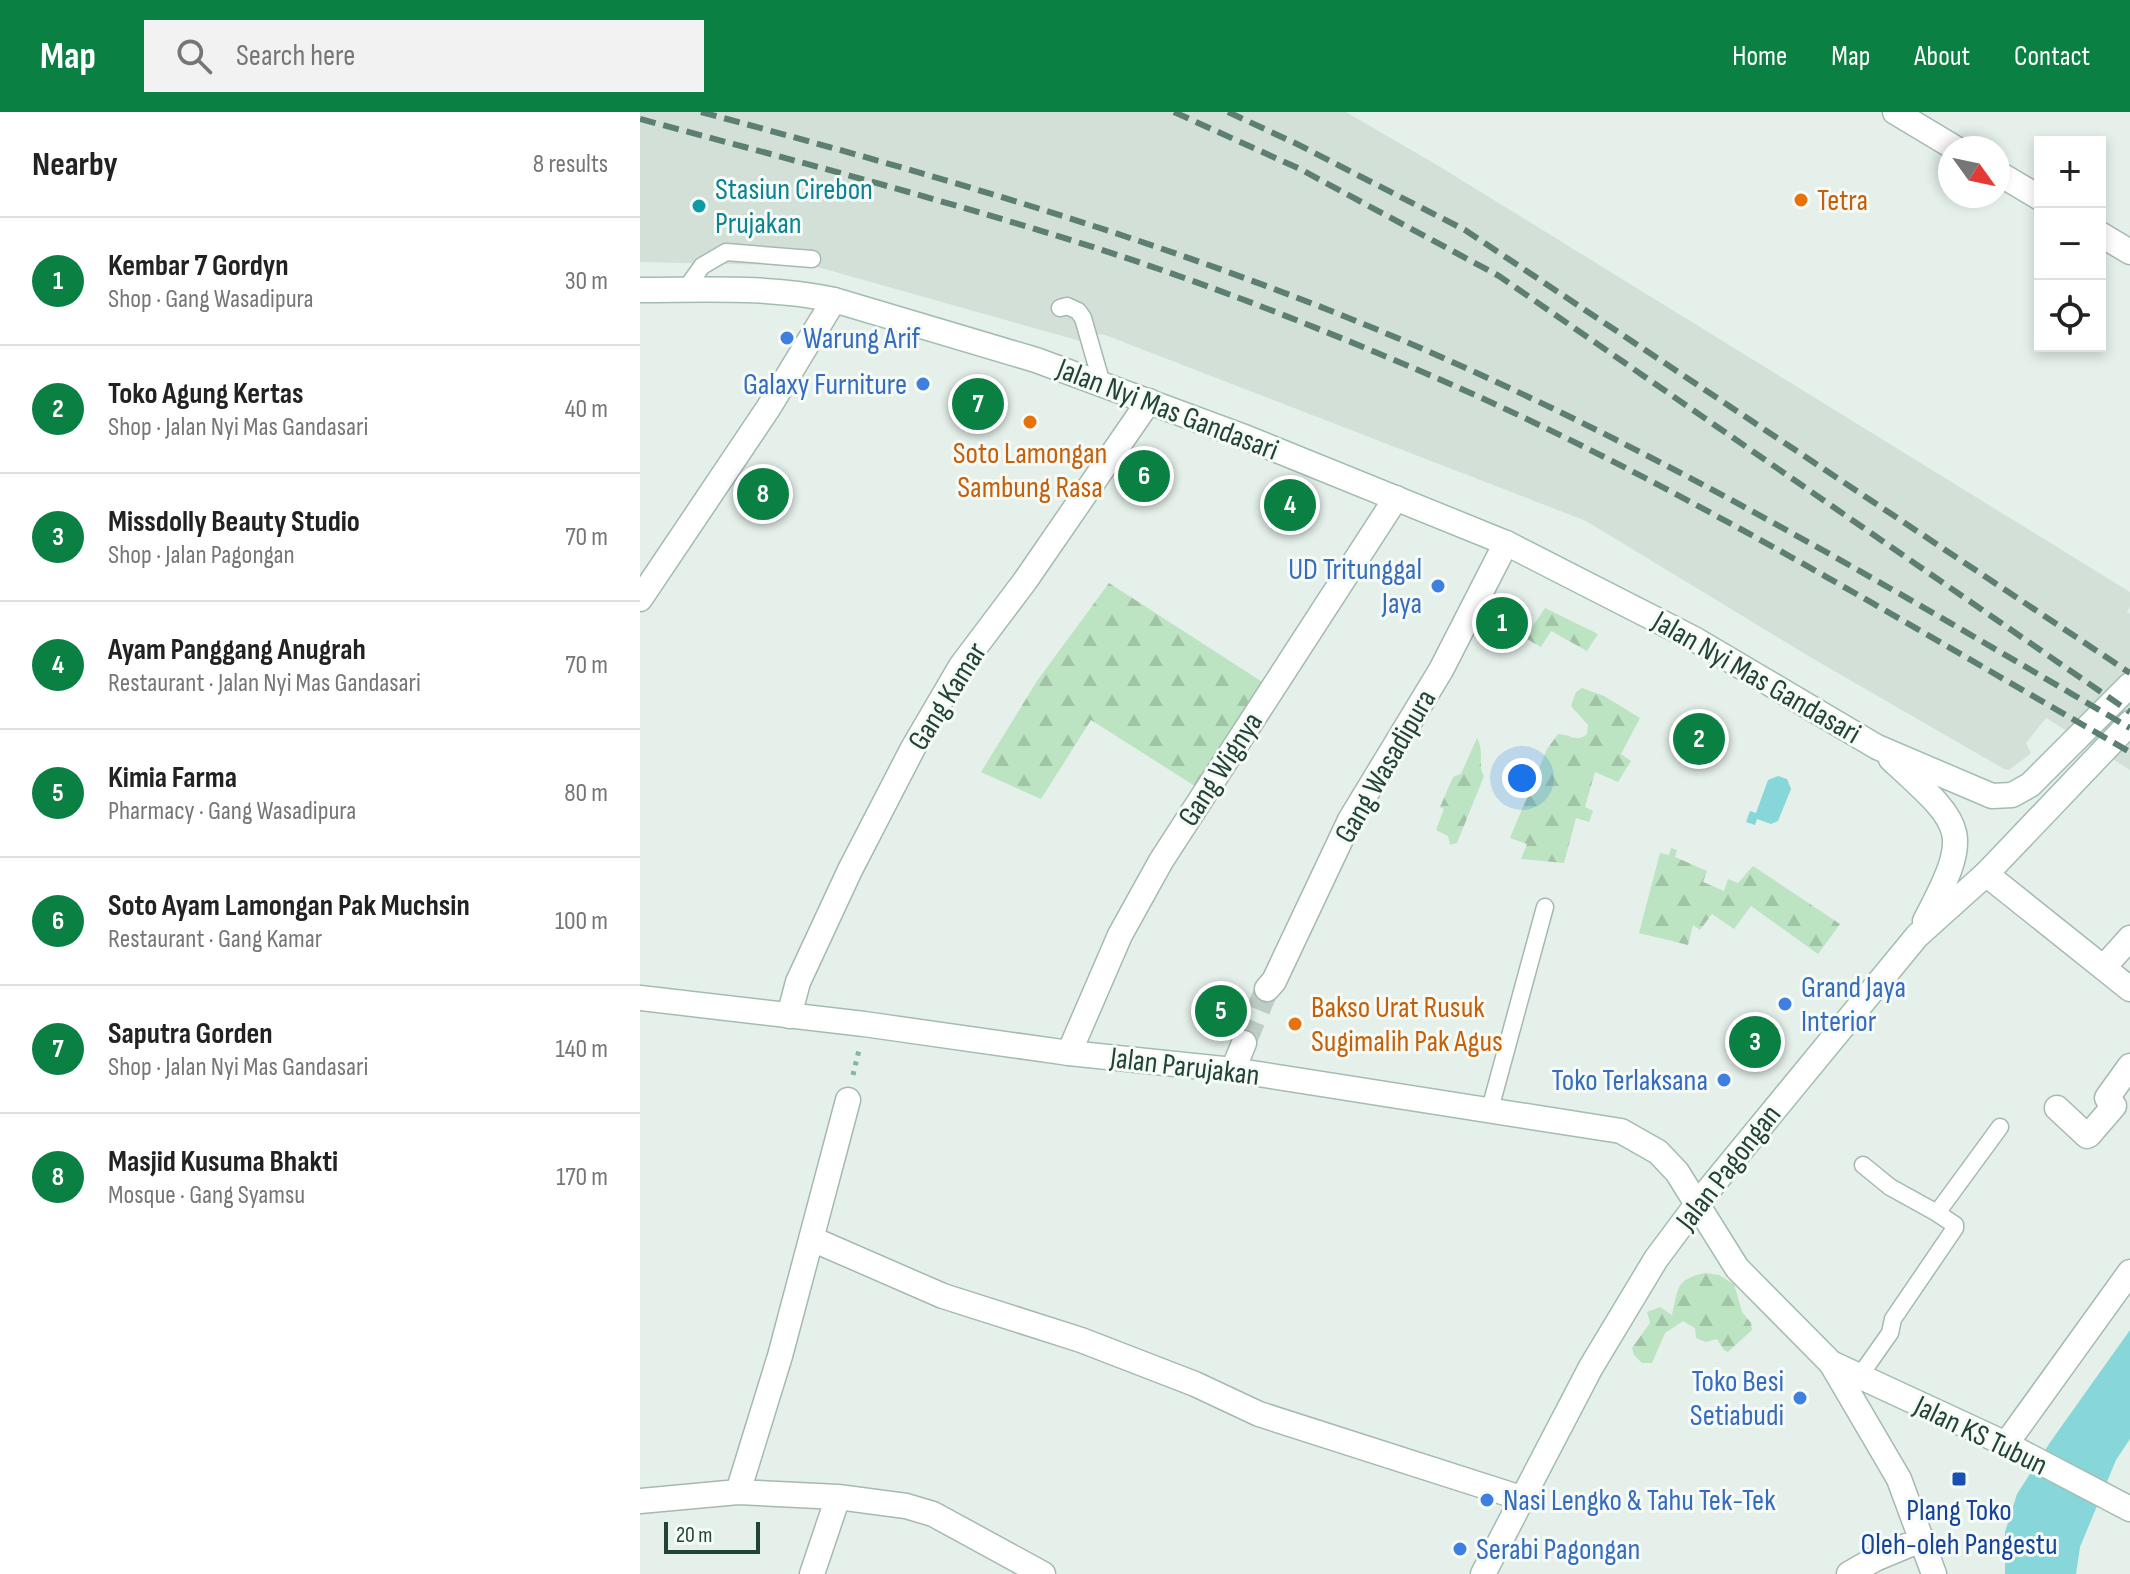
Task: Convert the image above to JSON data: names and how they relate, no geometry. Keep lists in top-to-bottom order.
{
  "streets": {
    "street": [
      "Jalan Nyi Mas Gandasari",
      "Gang Kamar",
      "Gang Wasadipura",
      "Gang Wignya",
      "Jalan Parujakan",
      "Jalan Pagongan",
      "Jalan KS Tubun"
    ]
  },
  "crossings": [
    ["Jalan Nyi Mas Gandasari", "Gang Kamar"],
    ["Jalan Nyi Mas Gandasari", "Gang Wasadipura"],
    ["Jalan Nyi Mas Gandasari", "Gang Wignya"],
    ["Jalan Nyi Mas Gandasari", "Jalan Pagongan"],
    ["Gang Kamar", "Jalan Parujakan"],
    ["Gang Wignya", "Jalan Parujakan"],
    ["Jalan Parujakan", "Jalan Pagongan"],
    ["Jalan Parujakan", "Jalan KS Tubun"]
  ],
  "places": {
    "other": [
      "Tetra",
      "Stasiun Cirebon Prujakan",
      "Warung Arif",
      "Galaxy Furniture",
      "Soto Lamongan Sambung Rasa",
      "UD Tritunggal Jaya",
      "Grand Jaya Interior",
      "Bakso Urat Rusuk Sugimalih Pak Agus",
      "Toko Terlaksana",
      "Toko Besi Setiabudi",
      "Nasi Lengko & Tahu Tek-Tek",
      "Serabi Pagongan"
    ],
    "transit": ["Plang Toko Oleh-oleh Pangestu"]
  },
  "scale_bar": "20 m",
  "north": "bottom right",
  "page": {
    "header": "Map",
    "search": "Search here",
    "nav": [
      "Home",
      "Map",
      "About",
      "Contact"
    ],
    "heading": ["Nearby", "8 results"],
    "map_buttons": ["+", "−"],
    "list": [
      {
        "mark": "1",
        "name": "Kembar 7 Gordyn",
        "note": "Shop · Gang Wasadipura",
        "value": "30 m"
      },
      {
        "mark": "2",
        "name": "Toko Agung Kertas",
        "note": "Shop · Jalan Nyi Mas Gandasari",
        "value": "40 m"
      },
      {
        "mark": "3",
        "name": "Missdolly Beauty Studio",
        "note": "Shop · Jalan Pagongan",
        "value": "70 m"
      },
      {
        "mark": "4",
        "name": "Ayam Panggang Anugrah",
        "note": "Restaurant · Jalan Nyi Mas Gandasari",
        "value": "70 m"
      },
      {
        "mark": "5",
        "name": "Kimia Farma",
        "note": "Pharmacy · Gang Wasadipura",
        "value": "80 m"
      },
      {
        "mark": "6",
        "name": "Soto Ayam Lamongan Pak Muchsin",
        "note": "Restaurant · Gang Kamar",
        "value": "100 m"
      },
      {
        "mark": "7",
        "name": "Saputra Gorden",
        "note": "Shop · Jalan Nyi Mas Gandasari",
        "value": "140 m"
      },
      {
        "mark": "8",
        "name": "Masjid Kusuma Bhakti",
        "note": "Mosque · Gang Syamsu",
        "value": "170 m"
      }
    ],
    "pins": [
      "7",
      "6",
      "8",
      "4",
      "1",
      "2",
      "5",
      "3"
    ],
    "scale": "20 m"
  }
}
